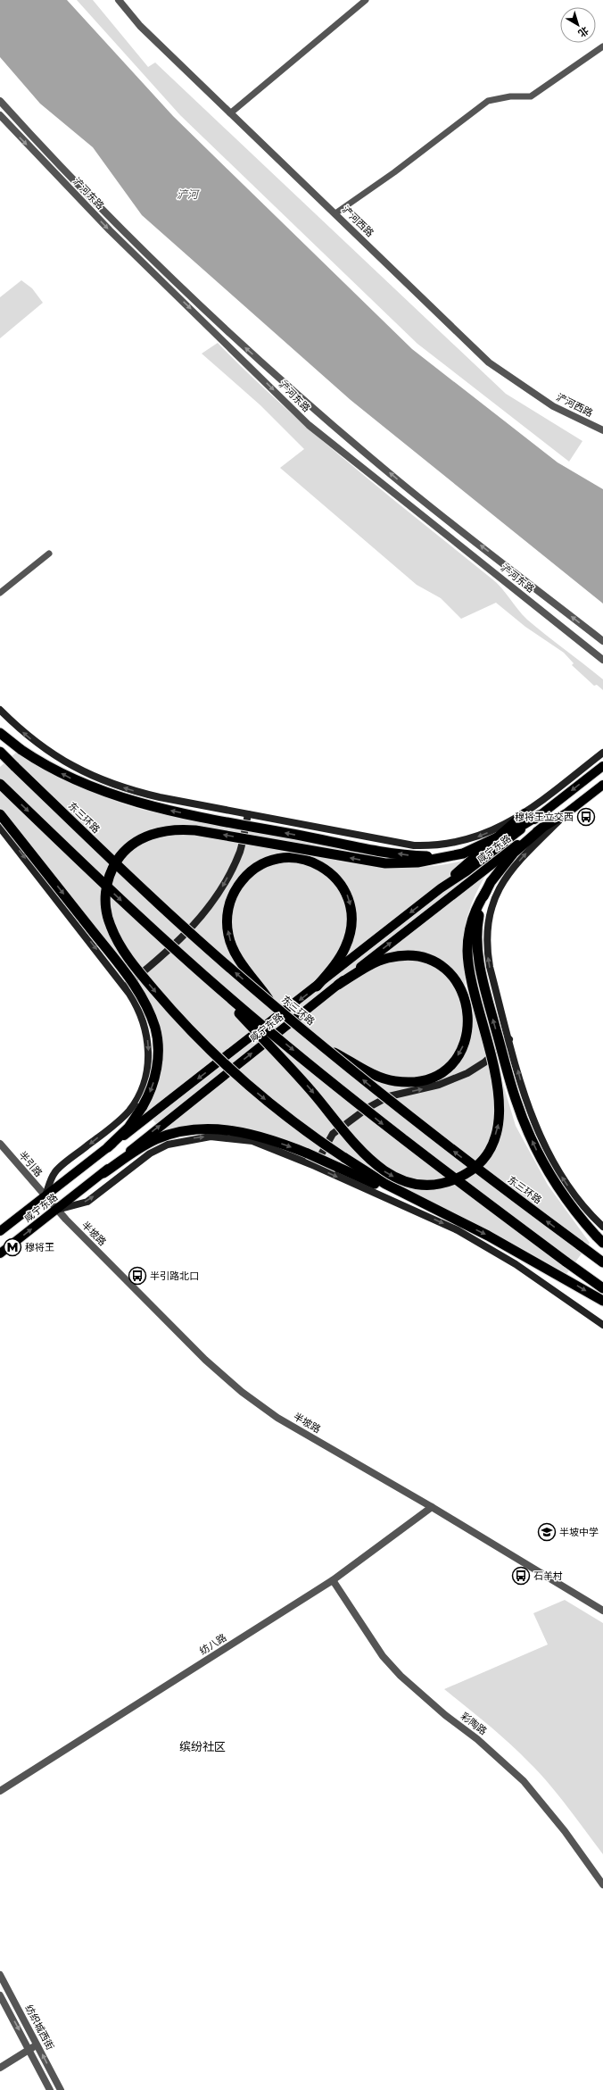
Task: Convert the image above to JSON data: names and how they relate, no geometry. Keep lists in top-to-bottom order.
{
  "streets": {
    "highway": ["东三环路"],
    "main road": ["咸宁东路"],
    "street": [
      "浐河东路",
      "浐河西路",
      "半引路",
      "半坡路",
      "纺八路",
      "彩陶路",
      "纺织城西街"
    ]
  },
  "crossings": [
    ["咸宁东路", "半引路"],
    ["咸宁东路", "半坡路"],
    ["半引路", "半坡路"],
    ["半坡路", "纺八路"],
    ["纺八路", "彩陶路"]
  ],
  "districts": ["缤纷社区"],
  "water": ["浐河"],
  "places": {
    "bus stop": ["穆将王立交西", "半引路北口", "石羊村"],
    "metro station": ["穆将王"],
    "school or university": ["半坡中学"]
  },
  "north": "bottom right"
}
